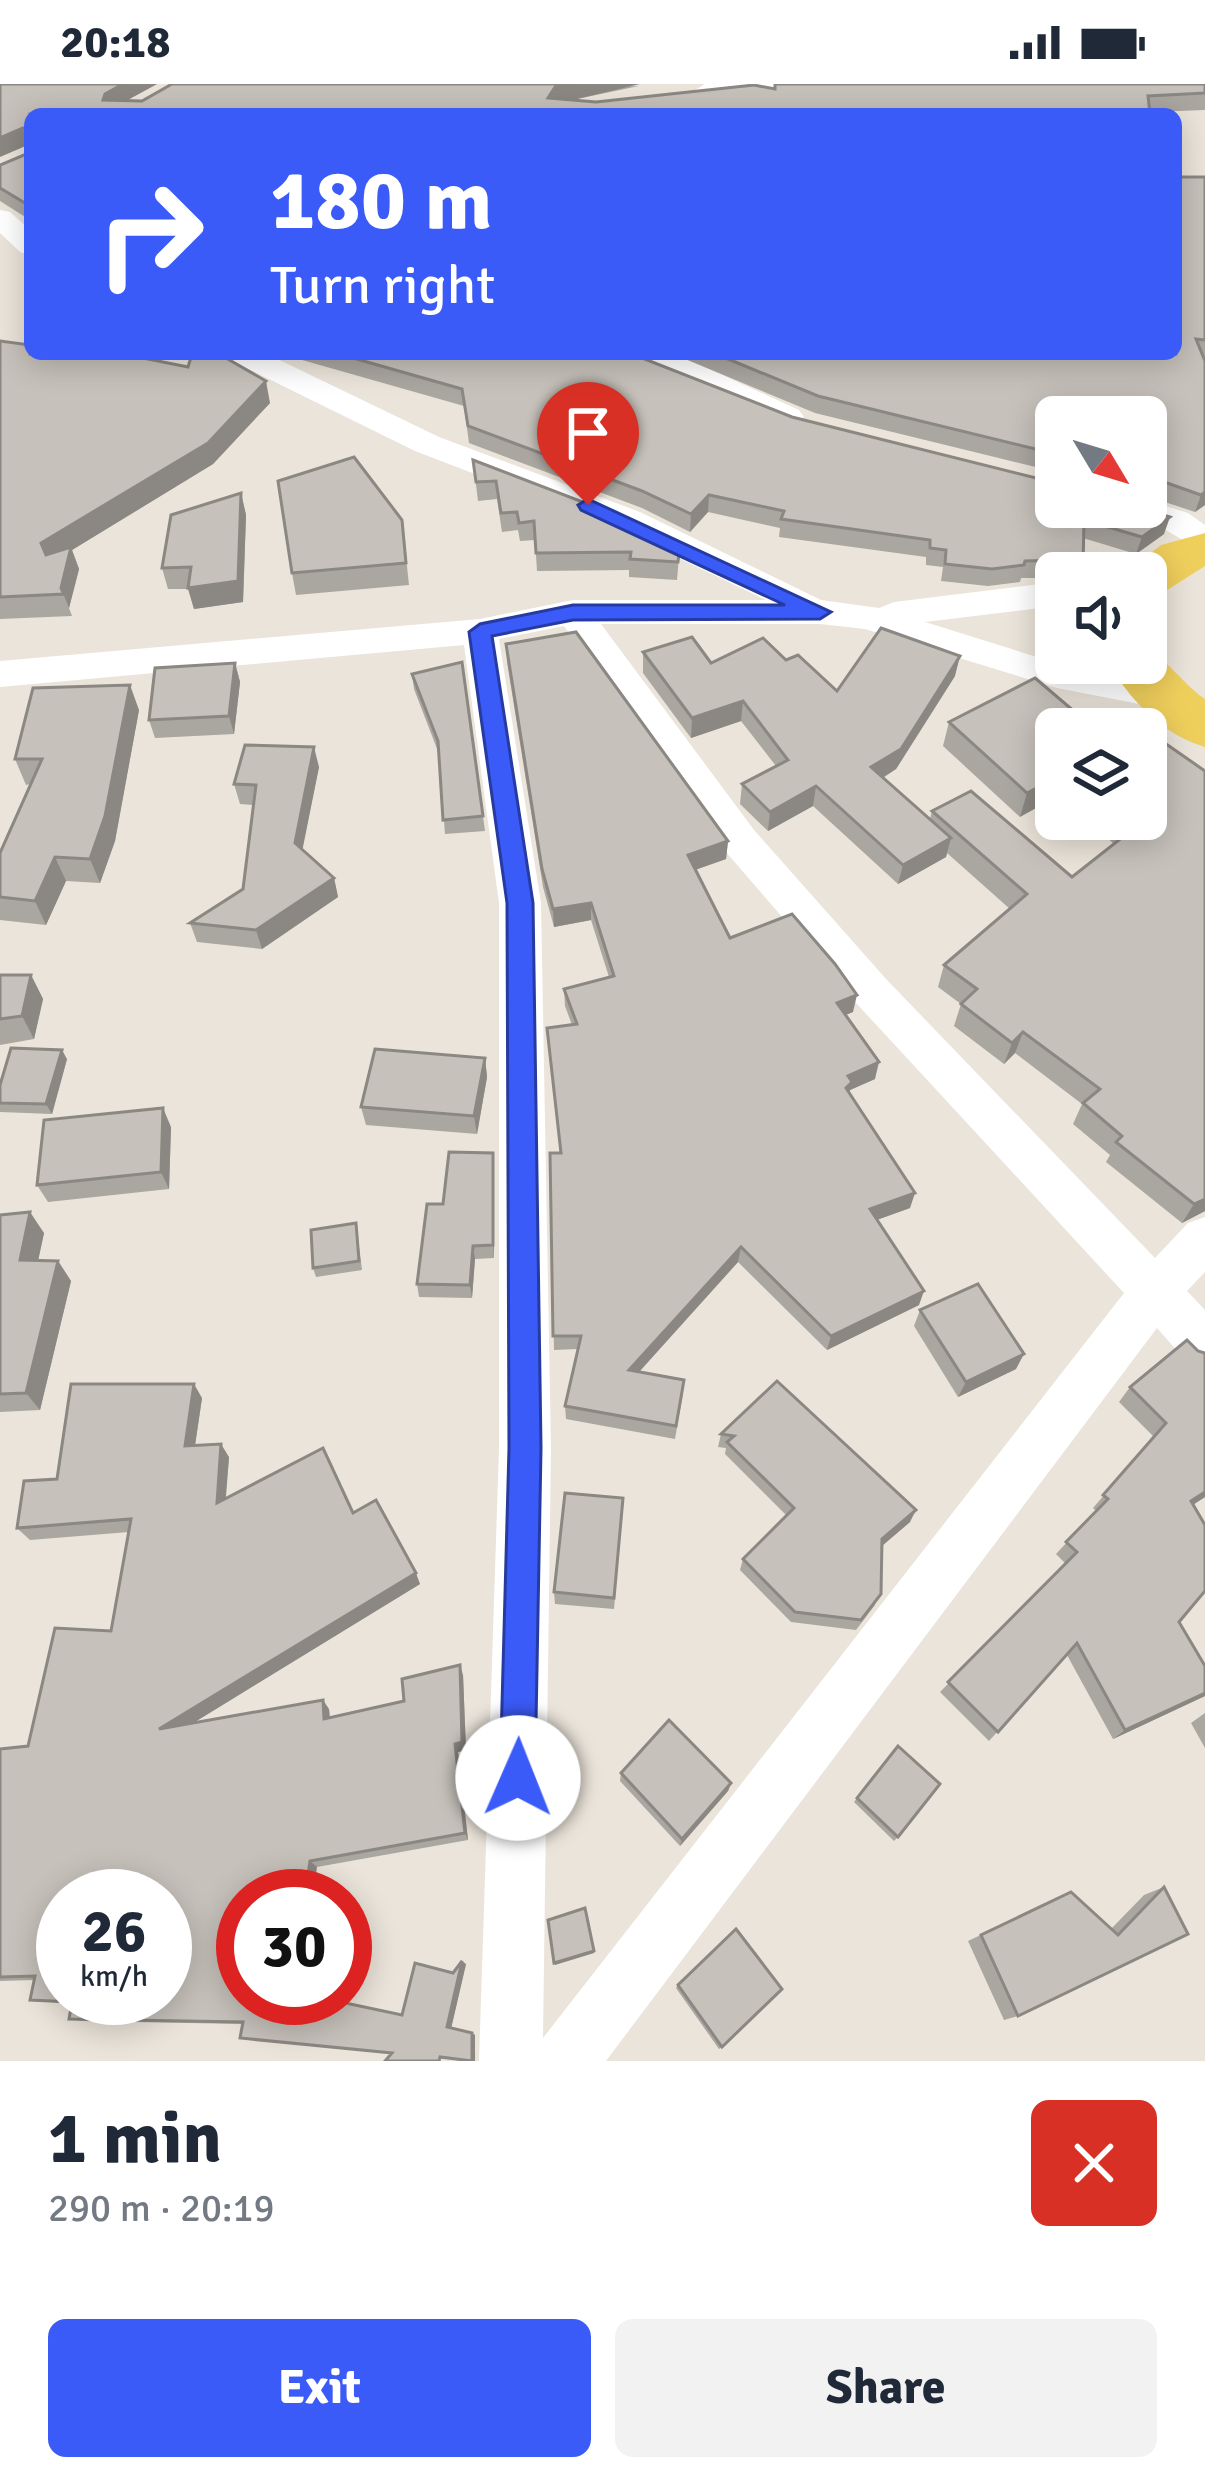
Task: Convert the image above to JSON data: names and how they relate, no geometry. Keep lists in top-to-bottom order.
{
  "north": "bottom right",
  "page": {
    "status": "20:18",
    "turn": ["180 m", "Turn right"],
    "speed": "26 km/h",
    "limit": "30",
    "heading": ["1 min", "290 m · 20:19"],
    "buttons": ["Exit", "Share"]
  }
}
